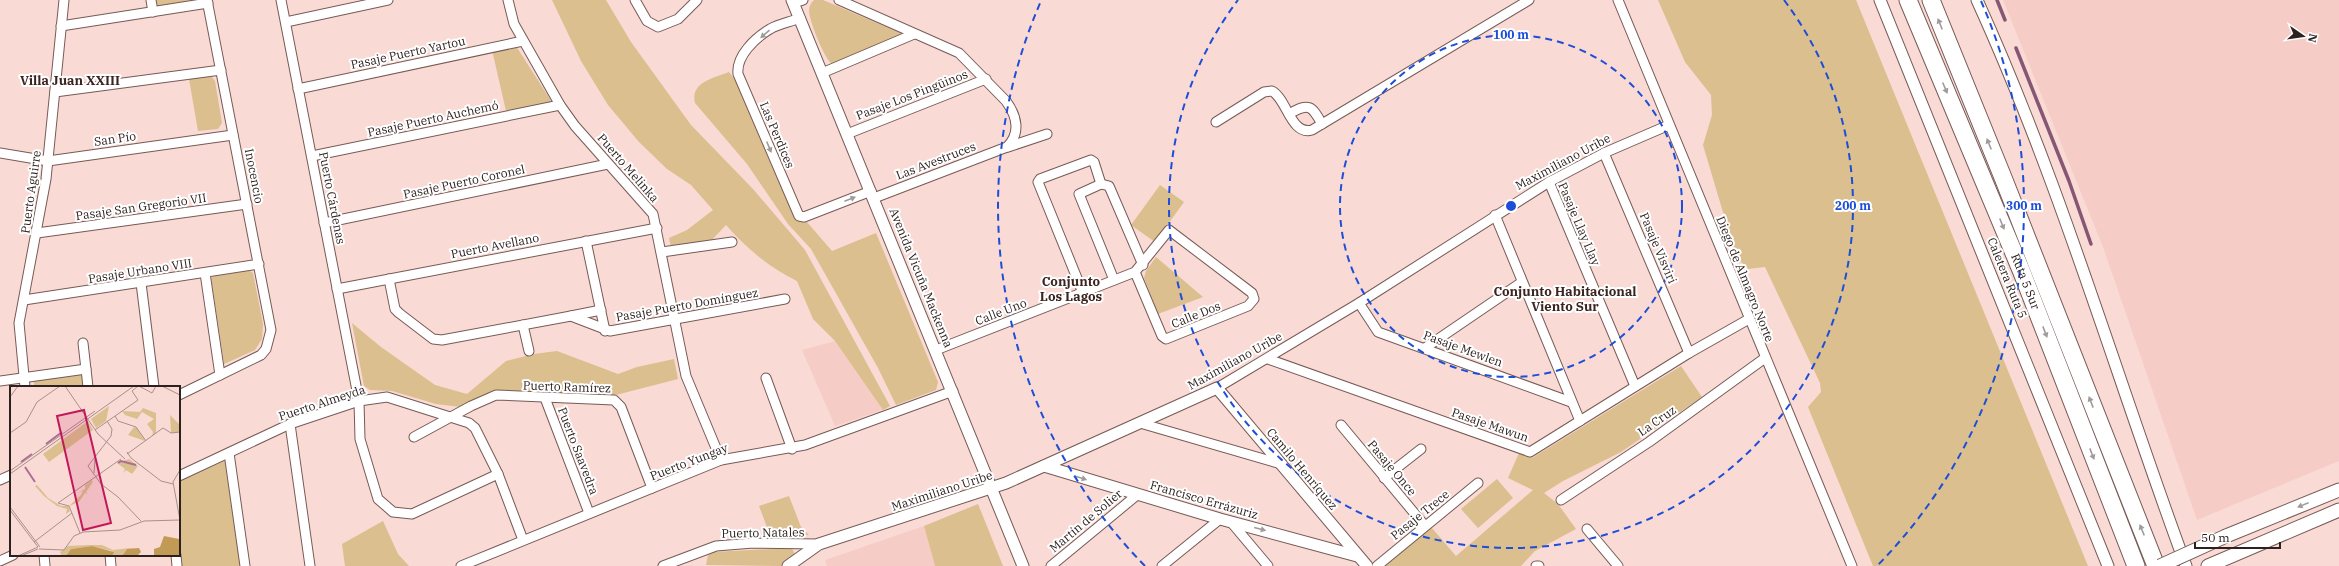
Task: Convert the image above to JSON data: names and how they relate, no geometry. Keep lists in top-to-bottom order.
{
  "streets": {
    "highway": ["Ruta 5 Sur"],
    "street": [
      "Pasaje Puerto Yartou",
      "Pasaje Los Pingüinos",
      "Pasaje Puerto Auchemó",
      "Las Perdices",
      "San Pío",
      "Las Avestruces",
      "Maximiliano Uribe",
      "Puerto Melinka",
      "Inocencio",
      "Pasaje Puerto Coronel",
      "Puerto Aguirre",
      "Puerto Cárdenas",
      "Pasaje San Gregorio VII",
      "Pasaje Llay Llay",
      "Puerto Avellano",
      "Pasaje Visviri",
      "Pasaje Urbano VIII",
      "Avenida Vicuña Mackenna",
      "Caletera Ruta 5",
      "Diego de Almagro Norte",
      "Pasaje Puerto Domínguez",
      "Calle Uno",
      "Calle Dos",
      "Pasaje Mewlen",
      "Puerto Ramírez",
      "Puerto Almeyda",
      "La Cruz",
      "Pasaje Mawun",
      "Puerto Saavedra",
      "Puerto Yungay",
      "Pasaje Once",
      "Camilo Henríquez",
      "Francisco Errázuriz",
      "Pasaje Trece",
      "Martín de Solier",
      "Puerto Natales"
    ]
  },
  "crossings": [
    ["Pasaje Puerto Yartou", "Puerto Melinka"],
    ["Pasaje Puerto Yartou", "Puerto Cárdenas"],
    ["Pasaje Los Pingüinos", "Avenida Vicuña Mackenna"],
    ["Pasaje Puerto Auchemó", "Puerto Melinka"],
    ["Pasaje Puerto Auchemó", "Puerto Cárdenas"],
    ["Las Perdices", "Las Avestruces"],
    ["Las Perdices", "Avenida Vicuña Mackenna"],
    ["San Pío", "Inocencio"],
    ["San Pío", "Puerto Aguirre"],
    ["Las Avestruces", "Avenida Vicuña Mackenna"],
    ["Maximiliano Uribe", "Pasaje Llay Llay"],
    ["Maximiliano Uribe", "Pasaje Visviri"],
    ["Maximiliano Uribe", "Avenida Vicuña Mackenna"],
    ["Maximiliano Uribe", "Diego de Almagro Norte"],
    ["Maximiliano Uribe", "Pasaje Mewlen"],
    ["Maximiliano Uribe", "Pasaje Mawun"],
    ["Maximiliano Uribe", "Camilo Henríquez"],
    ["Maximiliano Uribe", "Francisco Errázuriz"],
    ["Maximiliano Uribe", "Puerto Natales"],
    ["Puerto Melinka", "Pasaje Puerto Coronel"],
    ["Puerto Melinka", "Puerto Avellano"],
    ["Puerto Melinka", "Pasaje Puerto Domínguez"],
    ["Puerto Melinka", "Puerto Yungay"],
    ["Inocencio", "Pasaje San Gregorio VII"],
    ["Inocencio", "Pasaje Urbano VIII"],
    ["Pasaje Puerto Coronel", "Puerto Cárdenas"],
    ["Puerto Aguirre", "Pasaje San Gregorio VII"],
    ["Puerto Aguirre", "Pasaje Urbano VIII"],
    ["Puerto Cárdenas", "Puerto Avellano"],
    ["Puerto Cárdenas", "Puerto Almeyda"],
    ["Pasaje Llay Llay", "Pasaje Mawun"],
    ["Puerto Avellano", "Pasaje Puerto Domínguez"],
    ["Pasaje Visviri", "Pasaje Mawun"],
    ["Avenida Vicuña Mackenna", "Calle Uno"],
    ["Avenida Vicuña Mackenna", "Puerto Yungay"],
    ["Diego de Almagro Norte", "La Cruz"],
    ["Diego de Almagro Norte", "Pasaje Mawun"],
    ["Calle Uno", "Calle Dos"],
    ["Puerto Ramírez", "Puerto Almeyda"],
    ["Puerto Ramírez", "Puerto Saavedra"],
    ["Puerto Ramírez", "Puerto Yungay"],
    ["Puerto Almeyda", "Puerto Yungay"],
    ["Puerto Saavedra", "Puerto Yungay"],
    ["Pasaje Once", "Pasaje Trece"],
    ["Camilo Henríquez", "Francisco Errázuriz"],
    ["Francisco Errázuriz", "Martín de Solier"]
  ],
  "one_way": ["Francisco Errázuriz"],
  "districts": ["Villa Juan XXIII", "Conjunto Los Lagos", "Conjunto Habitacional Viento Sur"],
  "scale_bar": "50 m",
  "north": "right",
  "rings": ["100 m", "200 m", "300 m"]
}
